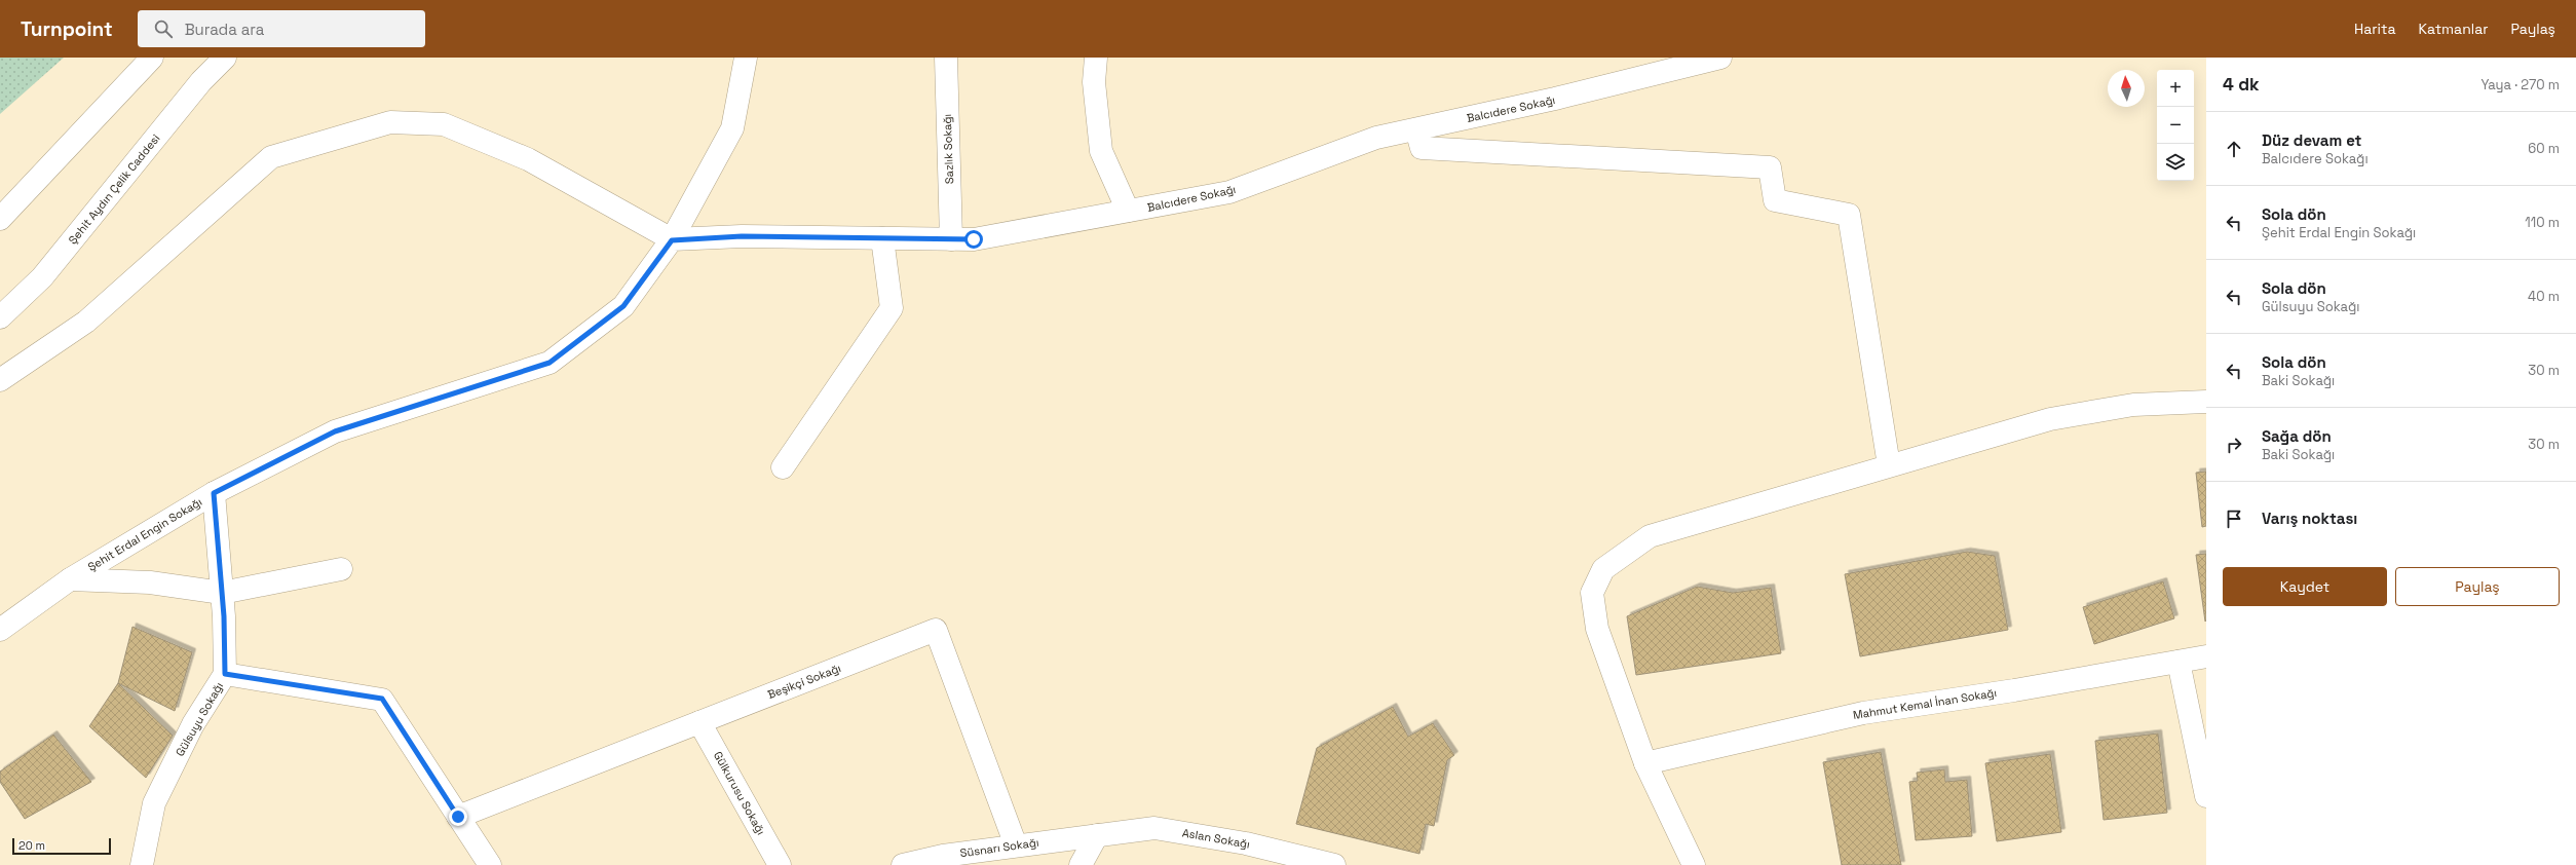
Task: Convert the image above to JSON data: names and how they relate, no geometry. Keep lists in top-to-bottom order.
{
  "streets": {
    "street": [
      "Balcıdere Sokağı",
      "Sazlık Sokağı",
      "Şehit Aydın Çelik Caddesi",
      "Şehit Erdal Engin Sokağı",
      "Beşikçi Sokağı",
      "Mahmut Kemal İnan Sokağı",
      "Gülsuyu Sokağı",
      "Gülkurusu Sokağı",
      "Aslan Sokağı",
      "Süsnarı Sokağı"
    ]
  },
  "crossings": [
    ["Balcıdere Sokağı", "Sazlık Sokağı"],
    ["Balcıdere Sokağı", "Şehit Erdal Engin Sokağı"],
    ["Şehit Erdal Engin Sokağı", "Gülsuyu Sokağı"],
    ["Beşikçi Sokağı", "Gülkurusu Sokağı"],
    ["Beşikçi Sokağı", "Süsnarı Sokağı"],
    ["Aslan Sokağı", "Süsnarı Sokağı"]
  ],
  "scale_bar": "20 m",
  "north": "top",
  "page": {
    "header": "Turnpoint",
    "search": "Burada ara",
    "nav": ["Harita", "Katmanlar", "Paylaş"],
    "heading": ["4 dk", "Yaya · 270 m"],
    "map_buttons": ["+", "−"],
    "list": [
      ["Düz devam et", "Balcıdere Sokağı", "60 m"],
      ["Sola dön", "Şehit Erdal Engin Sokağı", "110 m"],
      ["Sola dön", "Gülsuyu Sokağı", "40 m"],
      ["Sola dön", "Baki Sokağı", "30 m"],
      ["Sağa dön", "Baki Sokağı", "30 m"],
      "Varış noktası"
    ],
    "buttons": ["Kaydet", "Paylaş"],
    "scale": "20 m"
  }
}
